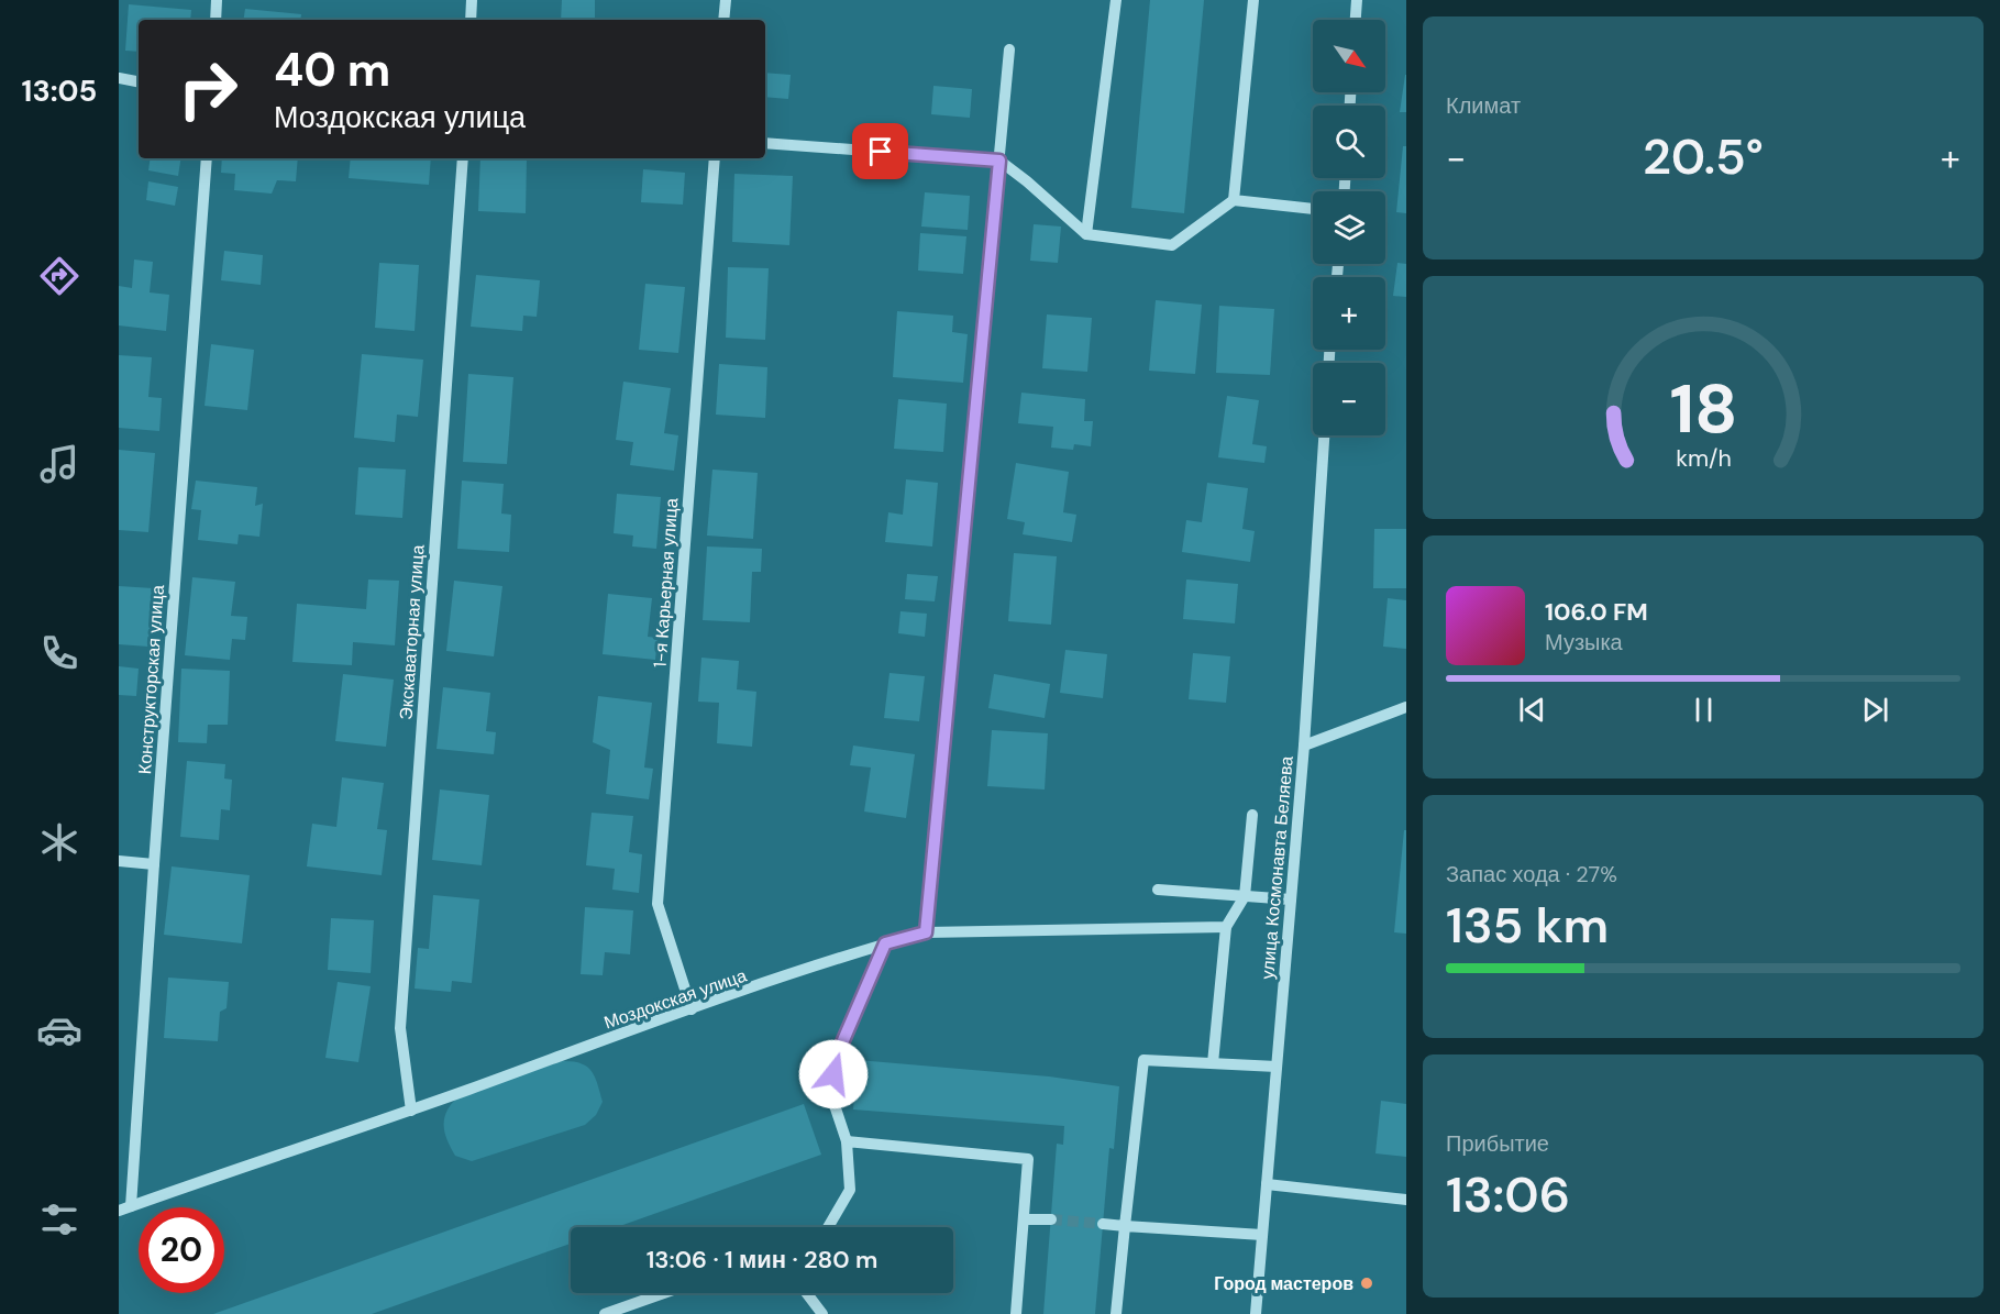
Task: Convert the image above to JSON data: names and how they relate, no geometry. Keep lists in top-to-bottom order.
{
  "streets": {
    "street": [
      "1-я Карьерная улица",
      "Экскаваторная улица",
      "Конструкторская улица",
      "улица Космонавта Беляева",
      "Моздокская улица"
    ]
  },
  "crossings": [
    ["1-я Карьерная улица", "Моздокская улица"],
    ["Экскаваторная улица", "Моздокская улица"],
    ["Конструкторская улица", "Моздокская улица"]
  ],
  "places": ["Город мастеров"],
  "north": "bottom right",
  "page": {
    "tabs": "13:05",
    "tile": [
      "Климат",
      ["Запас хода · 27%", "135 km"],
      ["Прибытие", "13:06"]
    ],
    "map_buttons": ["+", "−"],
    "turn": ["40 m", "Моздокская улица"],
    "heat": ["−", "20.5°", "+"],
    "song": ["106.0 FM", "Музыка"],
    "limit": "20",
    "trip": "13:06 · 1 мин · 280 m",
    "gauge": ["18", "km/h"]
  }
}
